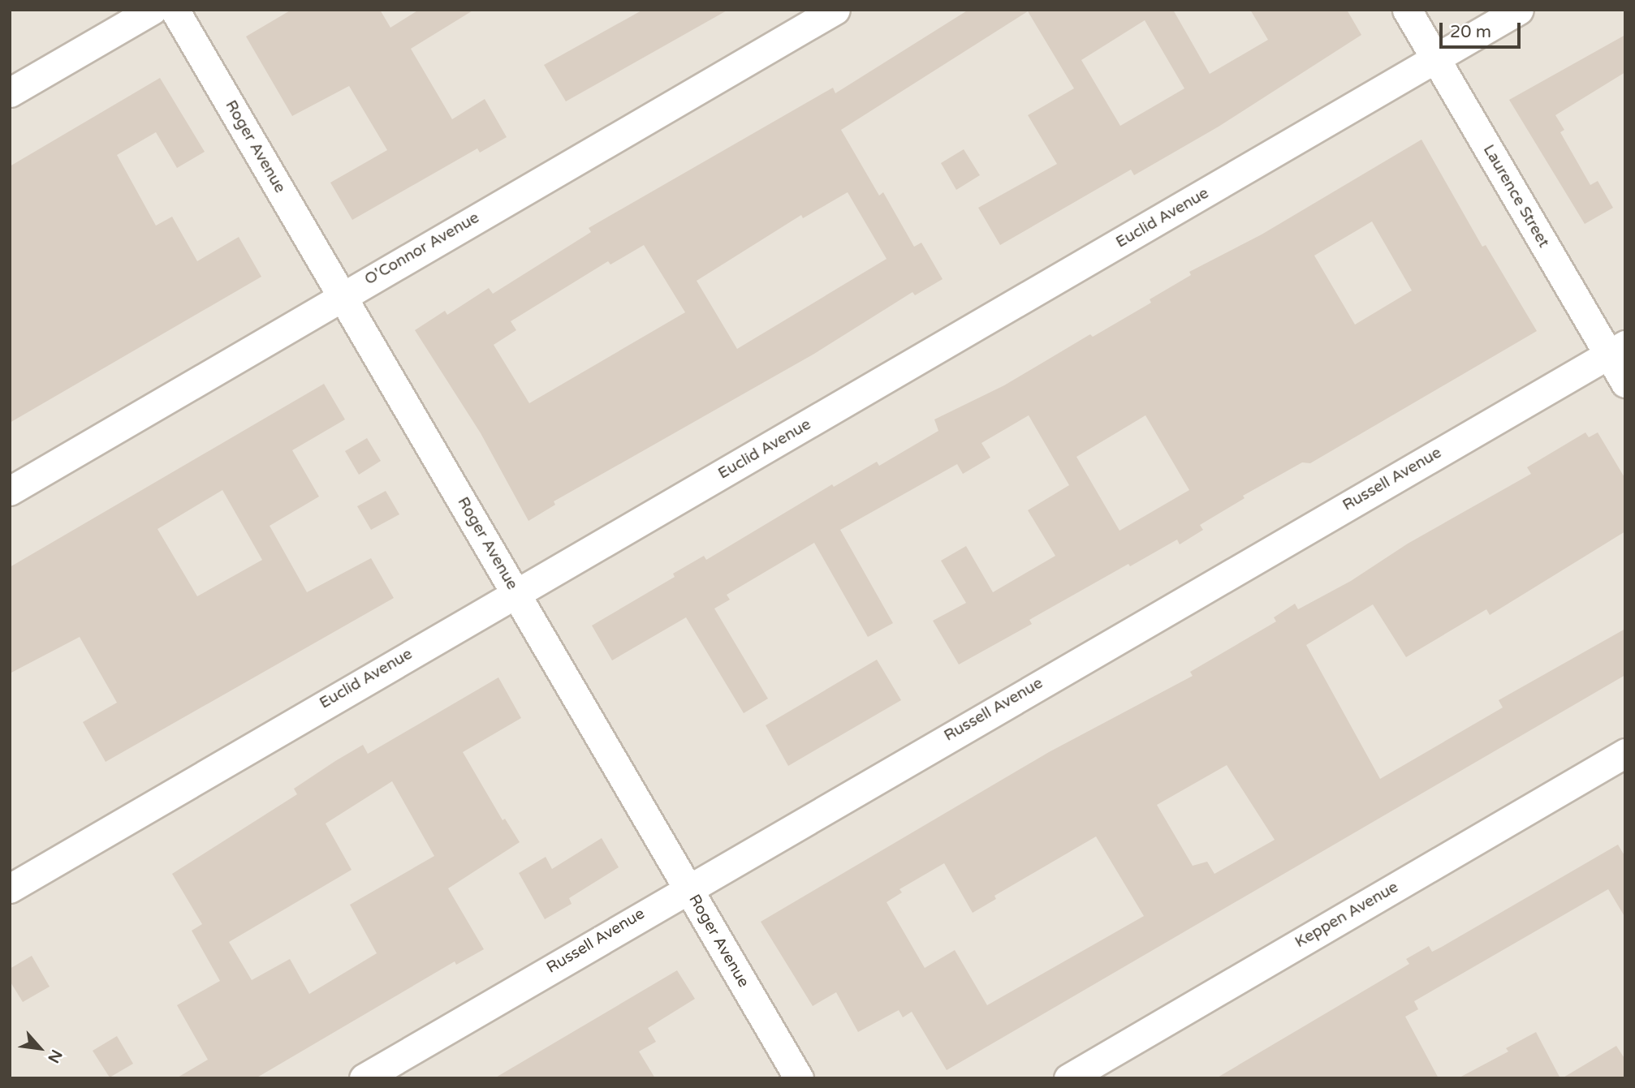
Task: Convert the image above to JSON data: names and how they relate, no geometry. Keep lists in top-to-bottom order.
{
  "streets": {
    "street": [
      "Roger Avenue",
      "Laurence Street",
      "Euclid Avenue",
      "O'Connor Avenue",
      "Russell Avenue",
      "Keppen Avenue"
    ]
  },
  "crossings": [
    ["Roger Avenue", "Euclid Avenue"],
    ["Roger Avenue", "O'Connor Avenue"],
    ["Roger Avenue", "Russell Avenue"],
    ["Laurence Street", "Euclid Avenue"],
    ["Laurence Street", "Russell Avenue"]
  ],
  "scale_bar": "20 m",
  "north": "bottom right"
}
